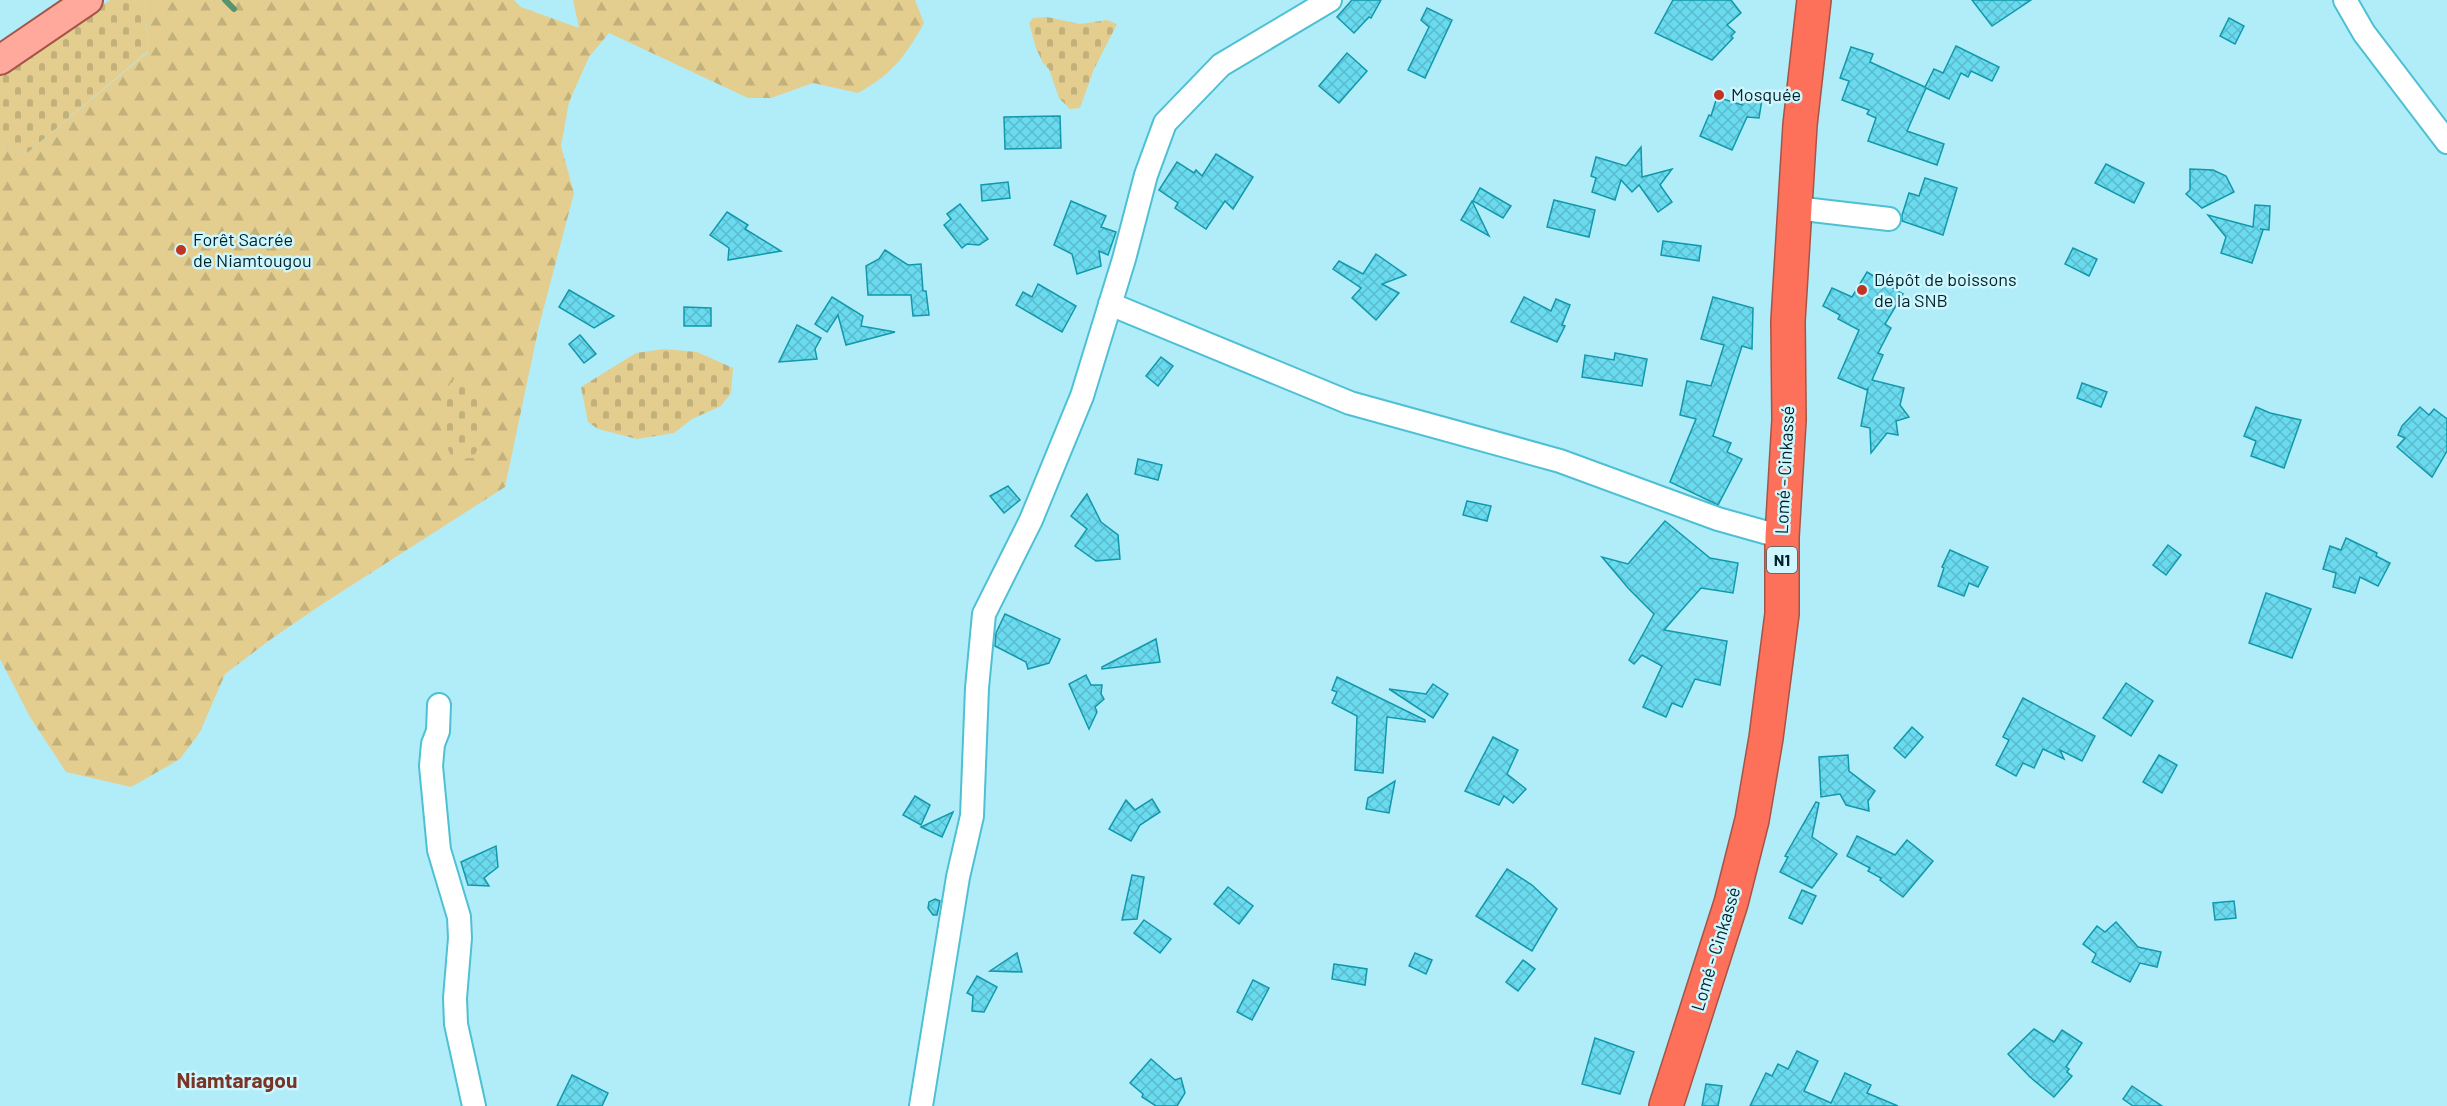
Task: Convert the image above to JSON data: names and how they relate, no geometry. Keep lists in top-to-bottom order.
{
  "streets": {
    "highway": ["Lomé - Cinkassé", "N1"]
  },
  "districts": ["Niamtaragou"],
  "places": ["Mosquée", "Forêt Sacrée de Niamtougou", "Dépôt de boissons de la SNB"]
}
